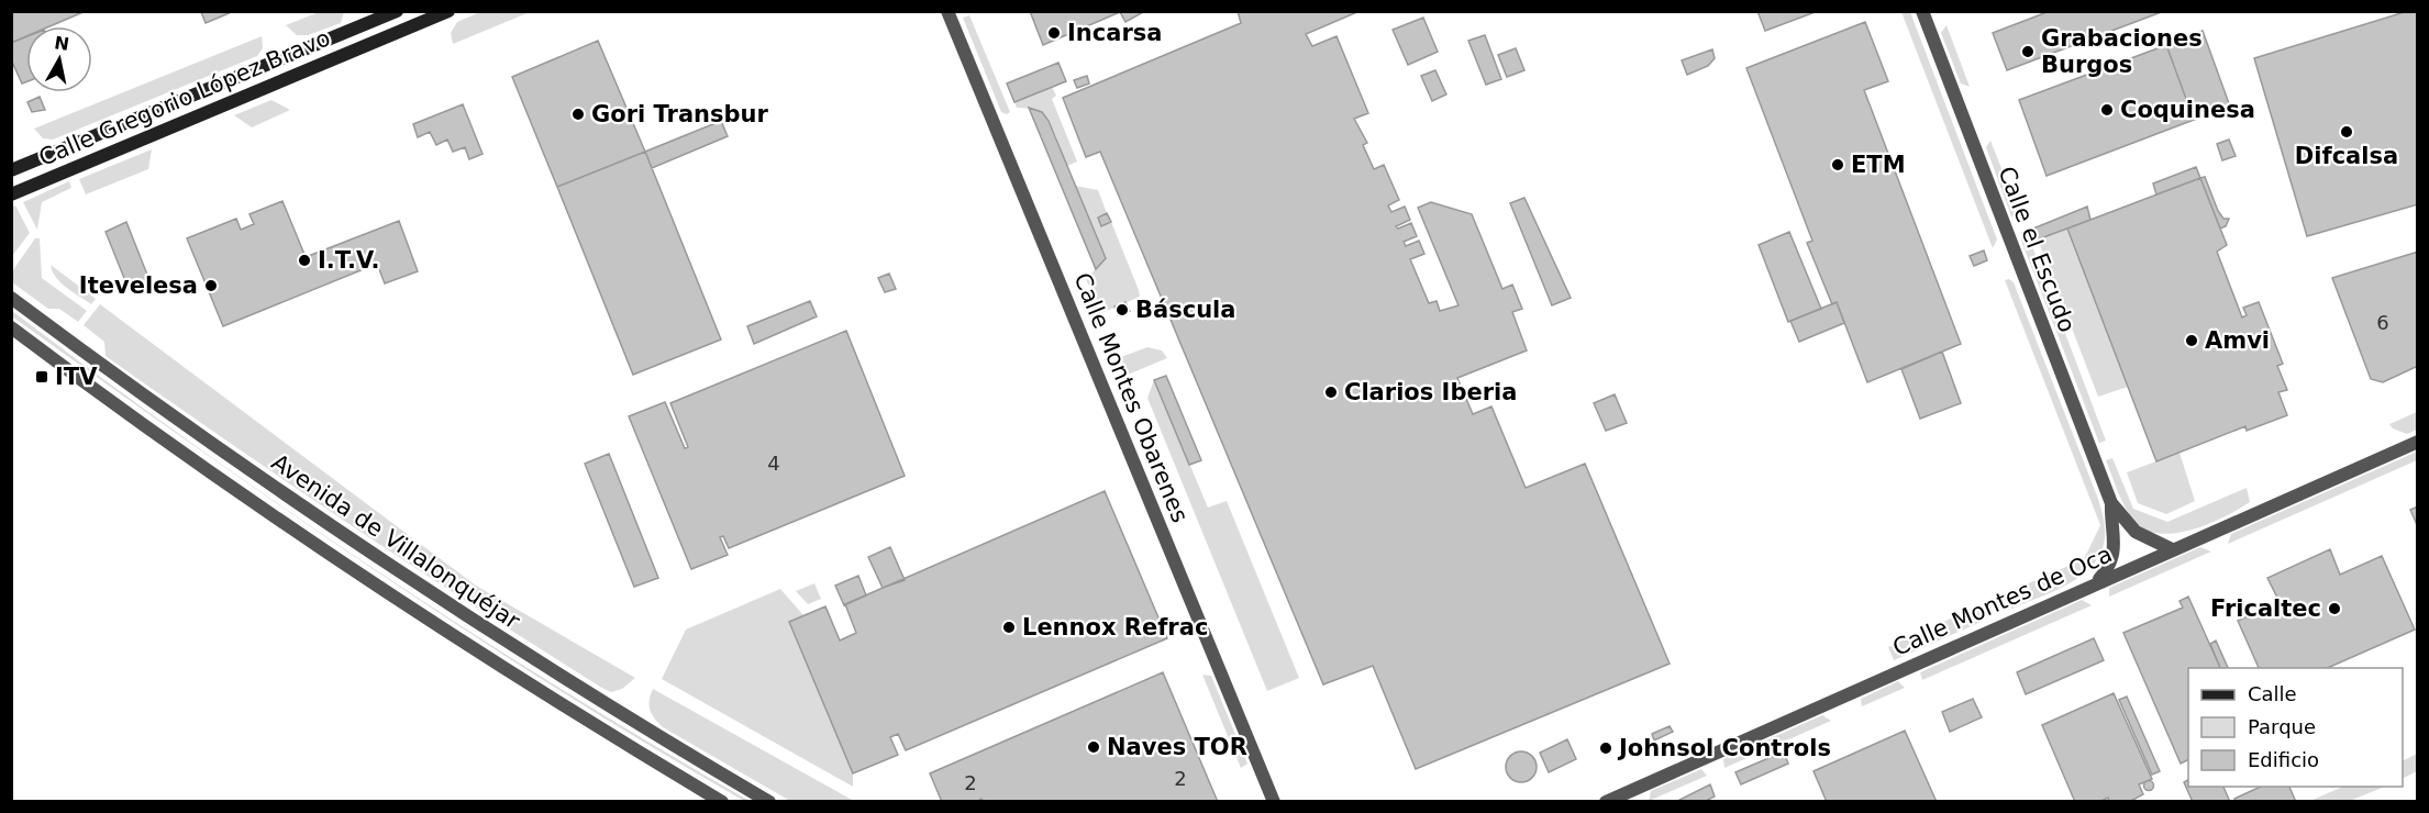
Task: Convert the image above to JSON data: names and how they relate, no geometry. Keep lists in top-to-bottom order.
{
  "streets": {
    "main road": ["Calle Gregorio López Bravo"],
    "street": [
      "Calle el Escudo",
      "Calle Montes Obarenes",
      "Avenida de Villalonquéjar",
      "Calle Montes de Oca"
    ]
  },
  "crossings": [
    ["Calle el Escudo", "Calle Montes de Oca"]
  ],
  "places": {
    "other": [
      "Incarsa",
      "Grabaciones Burgos",
      "Coquinesa",
      "Gori Transbur",
      "Difcalsa",
      "ETM",
      "I.T.V.",
      "Itevelesa",
      "Báscula",
      "Amvi",
      "Clarios Iberia",
      "Fricaltec",
      "Lennox Refrac",
      "Naves TOR",
      "Johnsol Controls"
    ],
    "transit": ["ITV"]
  },
  "house_numbers": [
    "6",
    "4",
    "2",
    "2"
  ],
  "legend": ["Calle", "Parque", "Edificio"],
  "north": "top"
}
